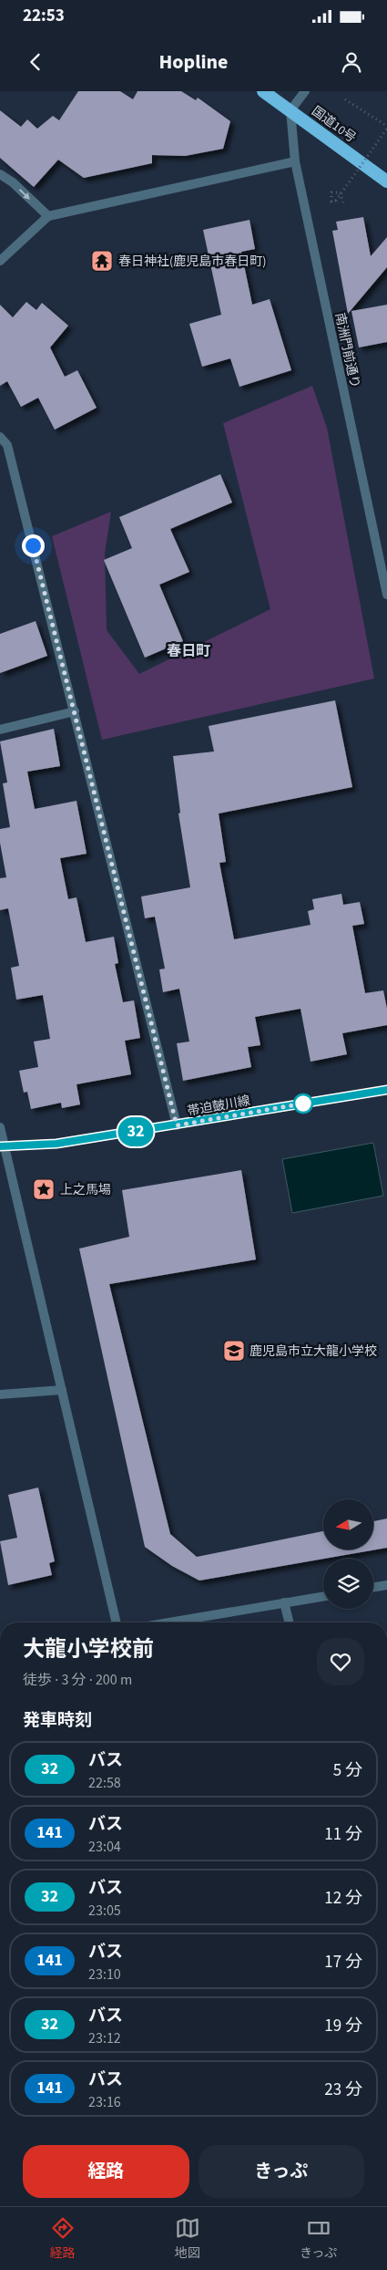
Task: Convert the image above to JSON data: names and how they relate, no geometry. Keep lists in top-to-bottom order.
{
  "streets": {
    "highway": ["国道10号"],
    "street": ["南洲門前通り", "帯迫皷川線"]
  },
  "crossings": [
    ["国道10号", "南洲門前通り"]
  ],
  "districts": ["春日町"],
  "places": {
    "temple": ["春日神社(鹿児島市春日町)"],
    "place": ["上之馬場"],
    "school or university": ["鹿児島市立大龍小学校"]
  },
  "lines": ["bus line 32"],
  "north": "left",
  "page": {
    "status": "22:53",
    "header": "Hopline",
    "on_map": "32",
    "heading": [
      ["大龍小学校前", "徒歩 · 3 分 · 200 m"],
      "発車時刻"
    ],
    "list": [
      {
        "mark": "32",
        "name": "バス",
        "note": "22:58",
        "value": "5 分"
      },
      {
        "mark": "141",
        "name": "バス",
        "note": "23:04",
        "value": "11 分"
      },
      {
        "mark": "32",
        "name": "バス",
        "note": "23:05",
        "value": "12 分"
      },
      {
        "mark": "141",
        "name": "バス",
        "note": "23:10",
        "value": "17 分"
      },
      {
        "mark": "32",
        "name": "バス",
        "note": "23:12",
        "value": "19 分"
      },
      {
        "mark": "141",
        "name": "バス",
        "note": "23:16",
        "value": "23 分"
      }
    ],
    "buttons": ["経路", "きっぷ"],
    "tabs": ["経路", "地図", "きっぷ"]
  }
}
